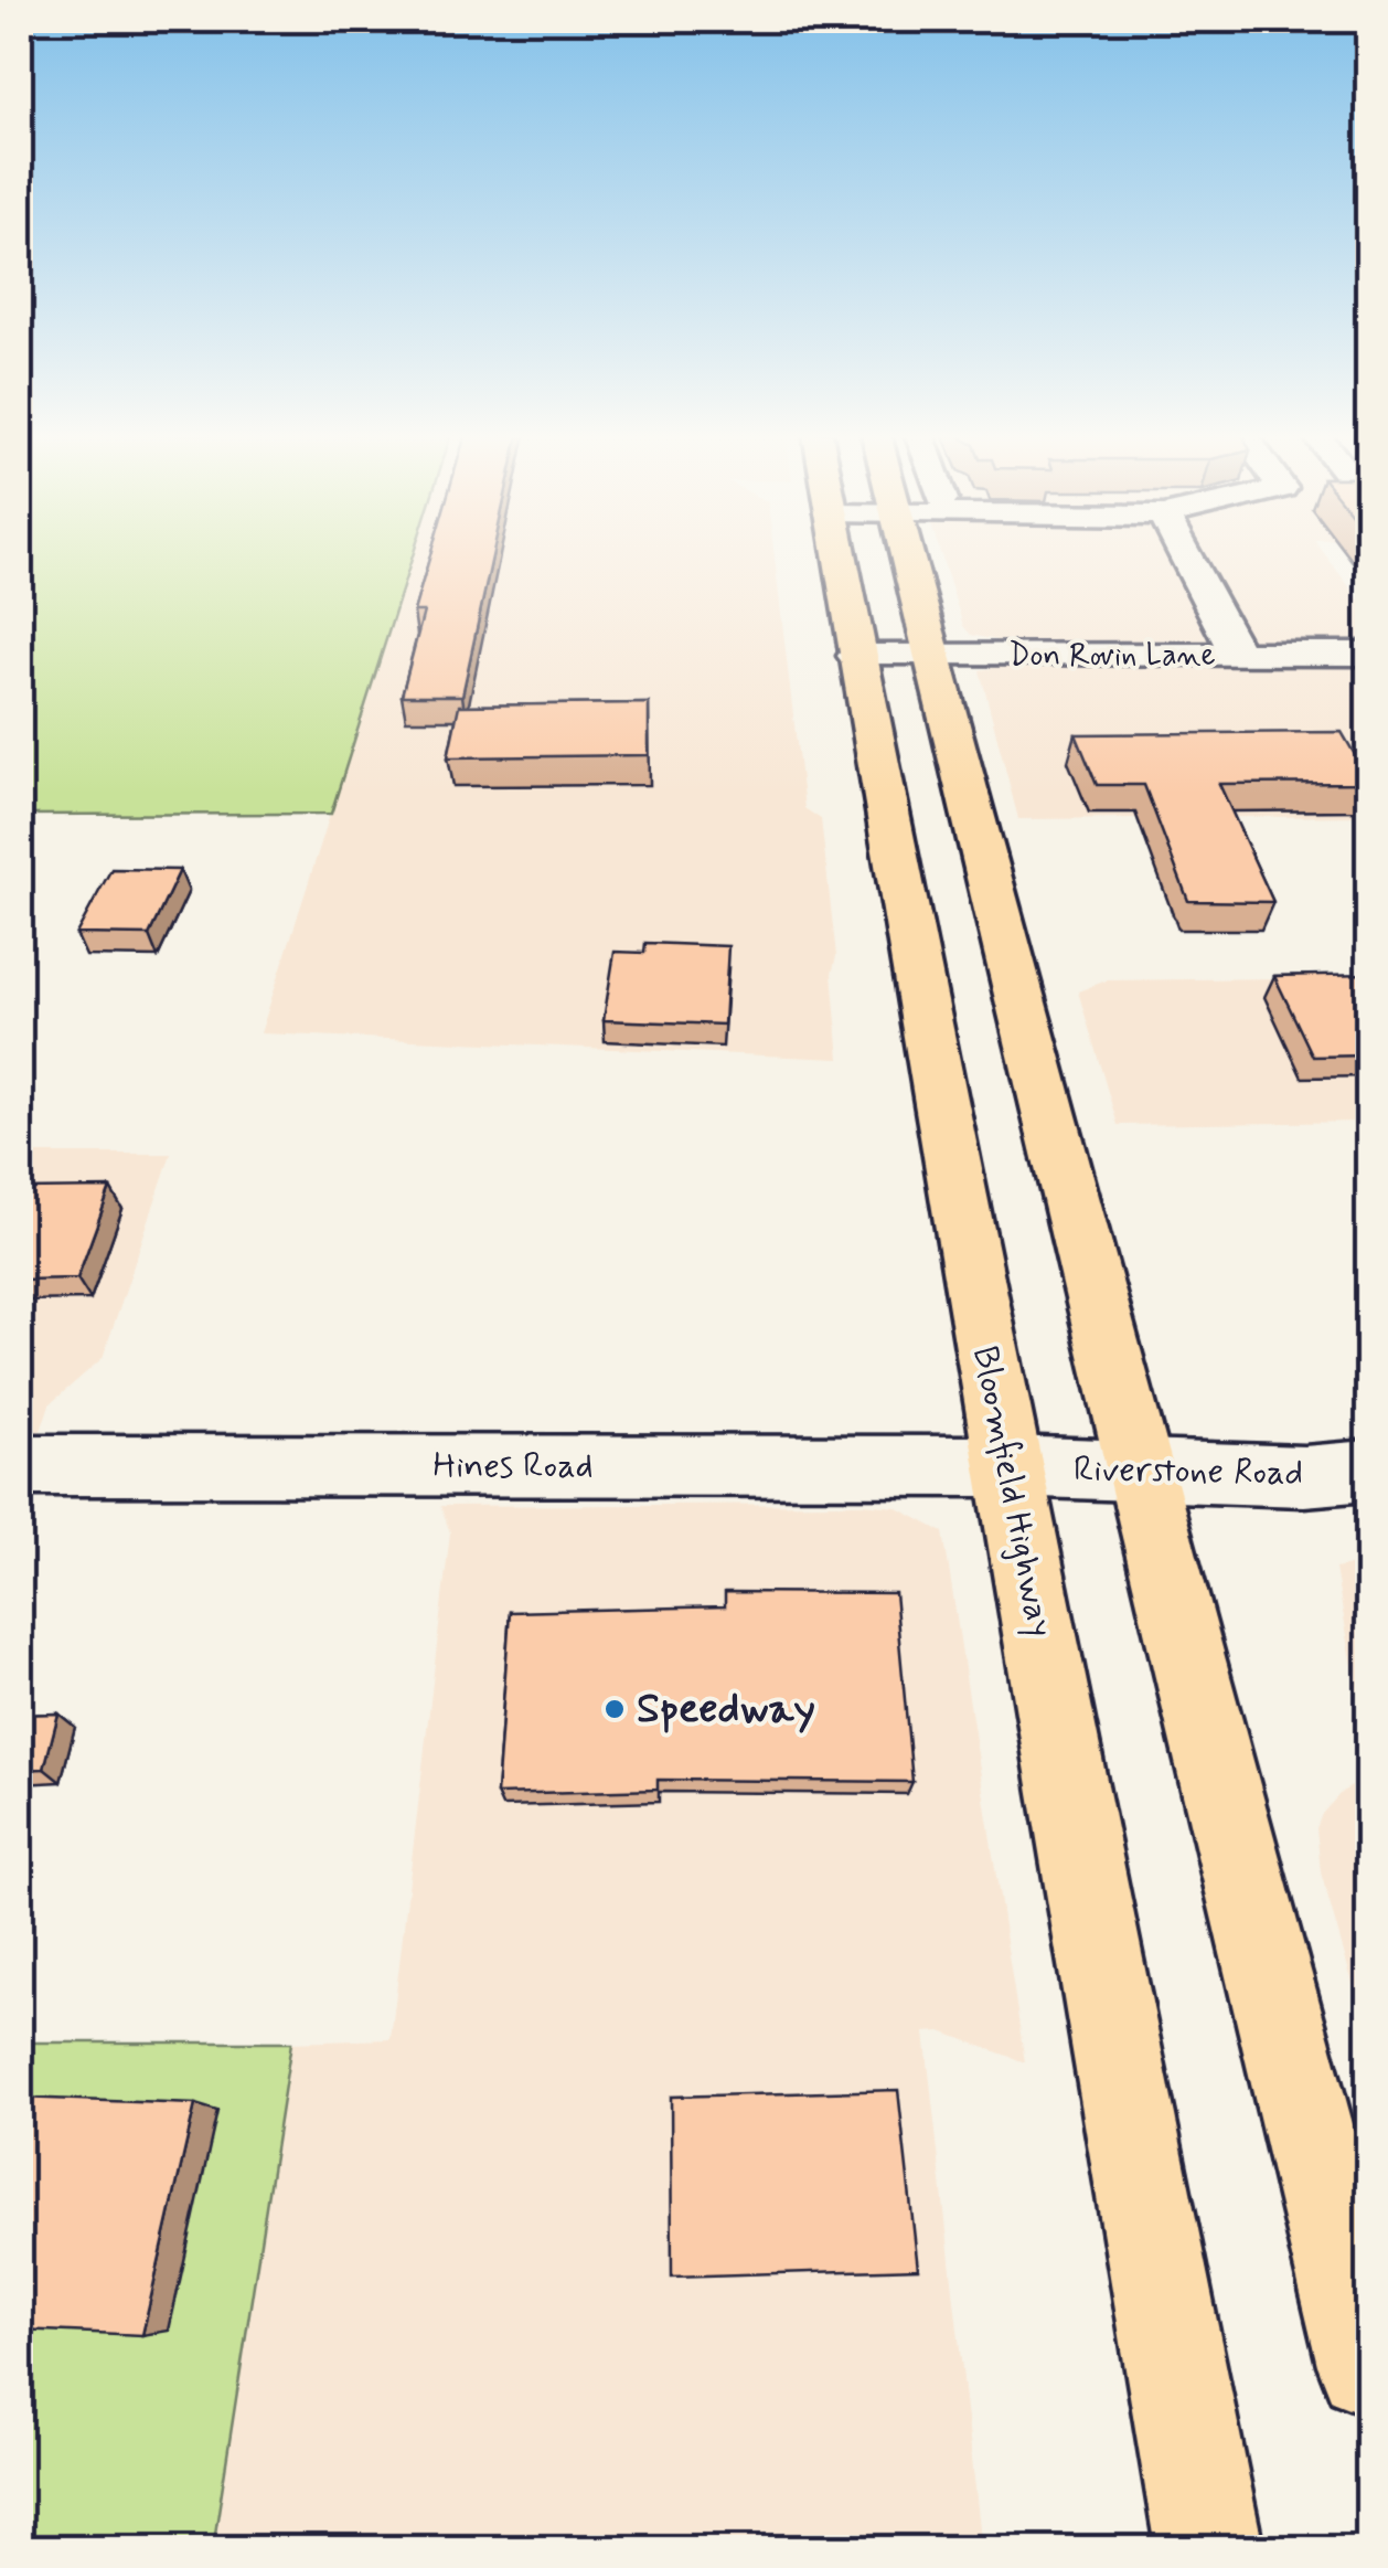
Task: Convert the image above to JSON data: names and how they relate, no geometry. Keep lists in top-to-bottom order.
{
  "streets": {
    "highway": ["Bloomfield Highway"],
    "street": ["Don Rovin Lane", "Hines Road", "Riverstone Road"]
  },
  "crossings": [
    ["Don Rovin Lane", "Bloomfield Highway"],
    ["Hines Road", "Riverstone Road"],
    ["Hines Road", "Bloomfield Highway"],
    ["Riverstone Road", "Bloomfield Highway"]
  ],
  "places": ["Speedway"]
}
